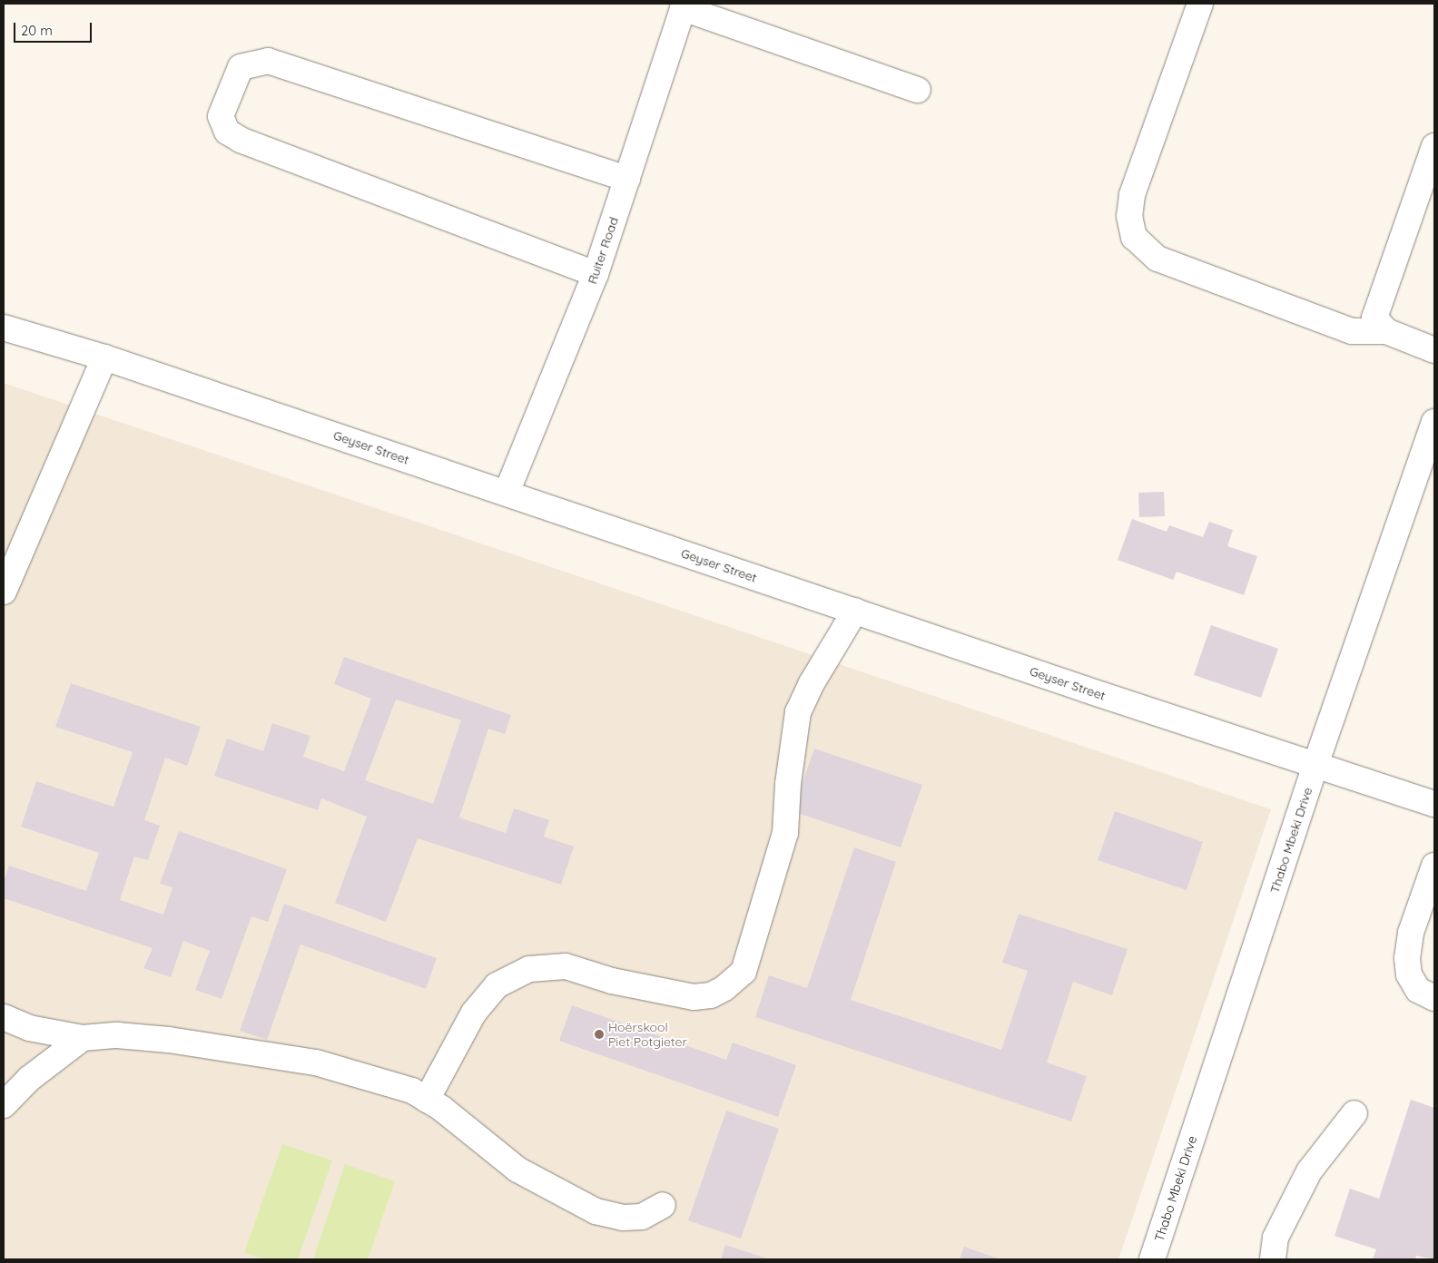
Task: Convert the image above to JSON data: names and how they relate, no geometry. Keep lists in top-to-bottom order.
{
  "streets": {
    "main road": ["Ruiter Road", "Geyser Street", "Thabo Mbeki Drive"]
  },
  "crossings": [
    ["Ruiter Road", "Geyser Street"],
    ["Geyser Street", "Thabo Mbeki Drive"]
  ],
  "places": ["Hoërskool Piet Potgieter"],
  "scale_bar": "20 m"
}
